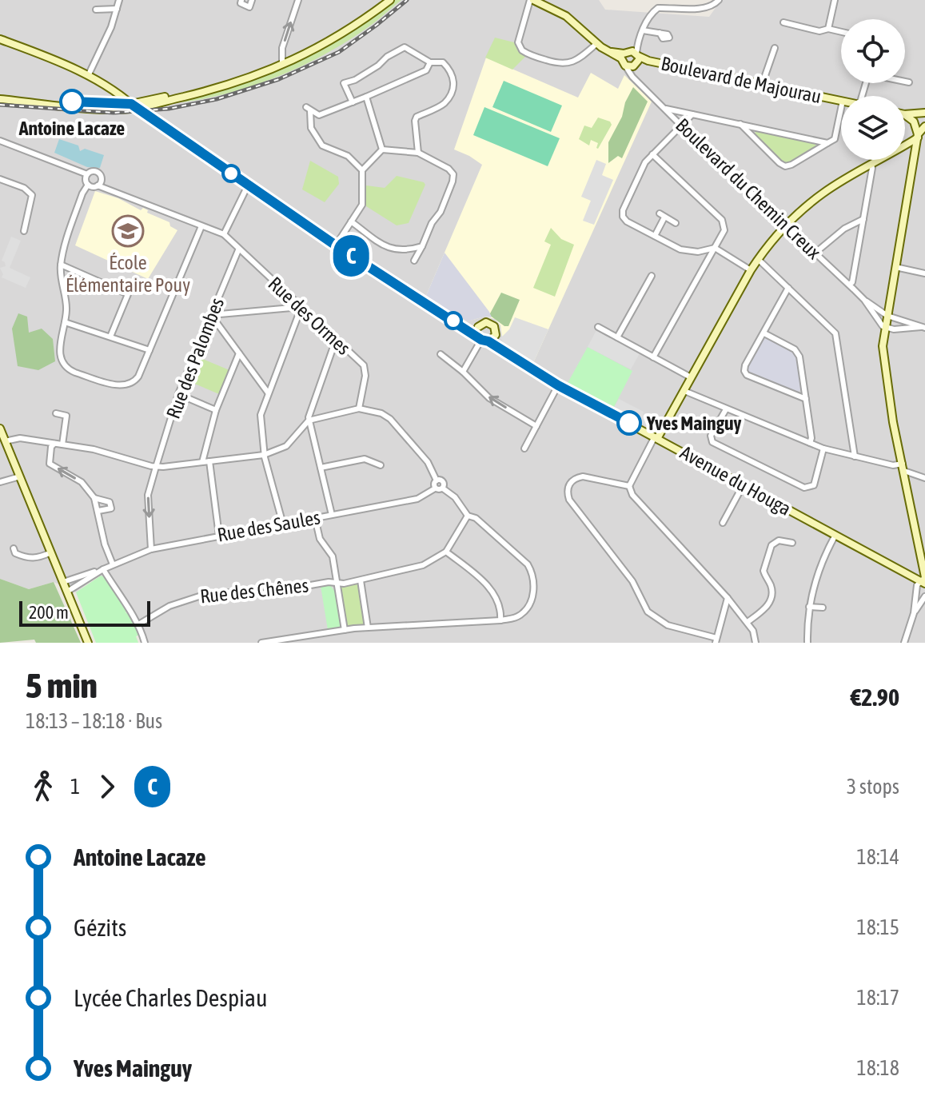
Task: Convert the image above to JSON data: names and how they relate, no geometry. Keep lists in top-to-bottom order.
{
  "streets": {
    "main road": ["Boulevard de Majourau", "Avenue du Houga"],
    "street": [
      "Boulevard du Chemin Creux",
      "Rue des Ormes",
      "Rue des Palombes",
      "Rue des Saules",
      "Rue des Chênes"
    ]
  },
  "crossings": [
    ["Boulevard de Majourau", "Boulevard du Chemin Creux"],
    ["Rue des Ormes", "Rue des Palombes"],
    ["Rue des Palombes", "Rue des Saules"]
  ],
  "places": {
    "other": ["Antoine Lacaze", "Yves Mainguy"],
    "school or university": ["École Élémentaire Pouy"]
  },
  "lines": ["bus line C"],
  "scale_bar": "200 m",
  "page": {
    "on_map": "C",
    "scale": "200 m",
    "heading": ["5 min", "18:13 – 18:18 · Bus", "€2.90"],
    "legs": ["1", "C", "3 stops"],
    "list": [
      {
        "name": "Antoine Lacaze",
        "value": "18:14"
      },
      {
        "name": "Gézits",
        "value": "18:15"
      },
      {
        "name": "Lycée Charles Despiau",
        "value": "18:17"
      },
      {
        "name": "Yves Mainguy",
        "value": "18:18"
      }
    ]
  }
}
